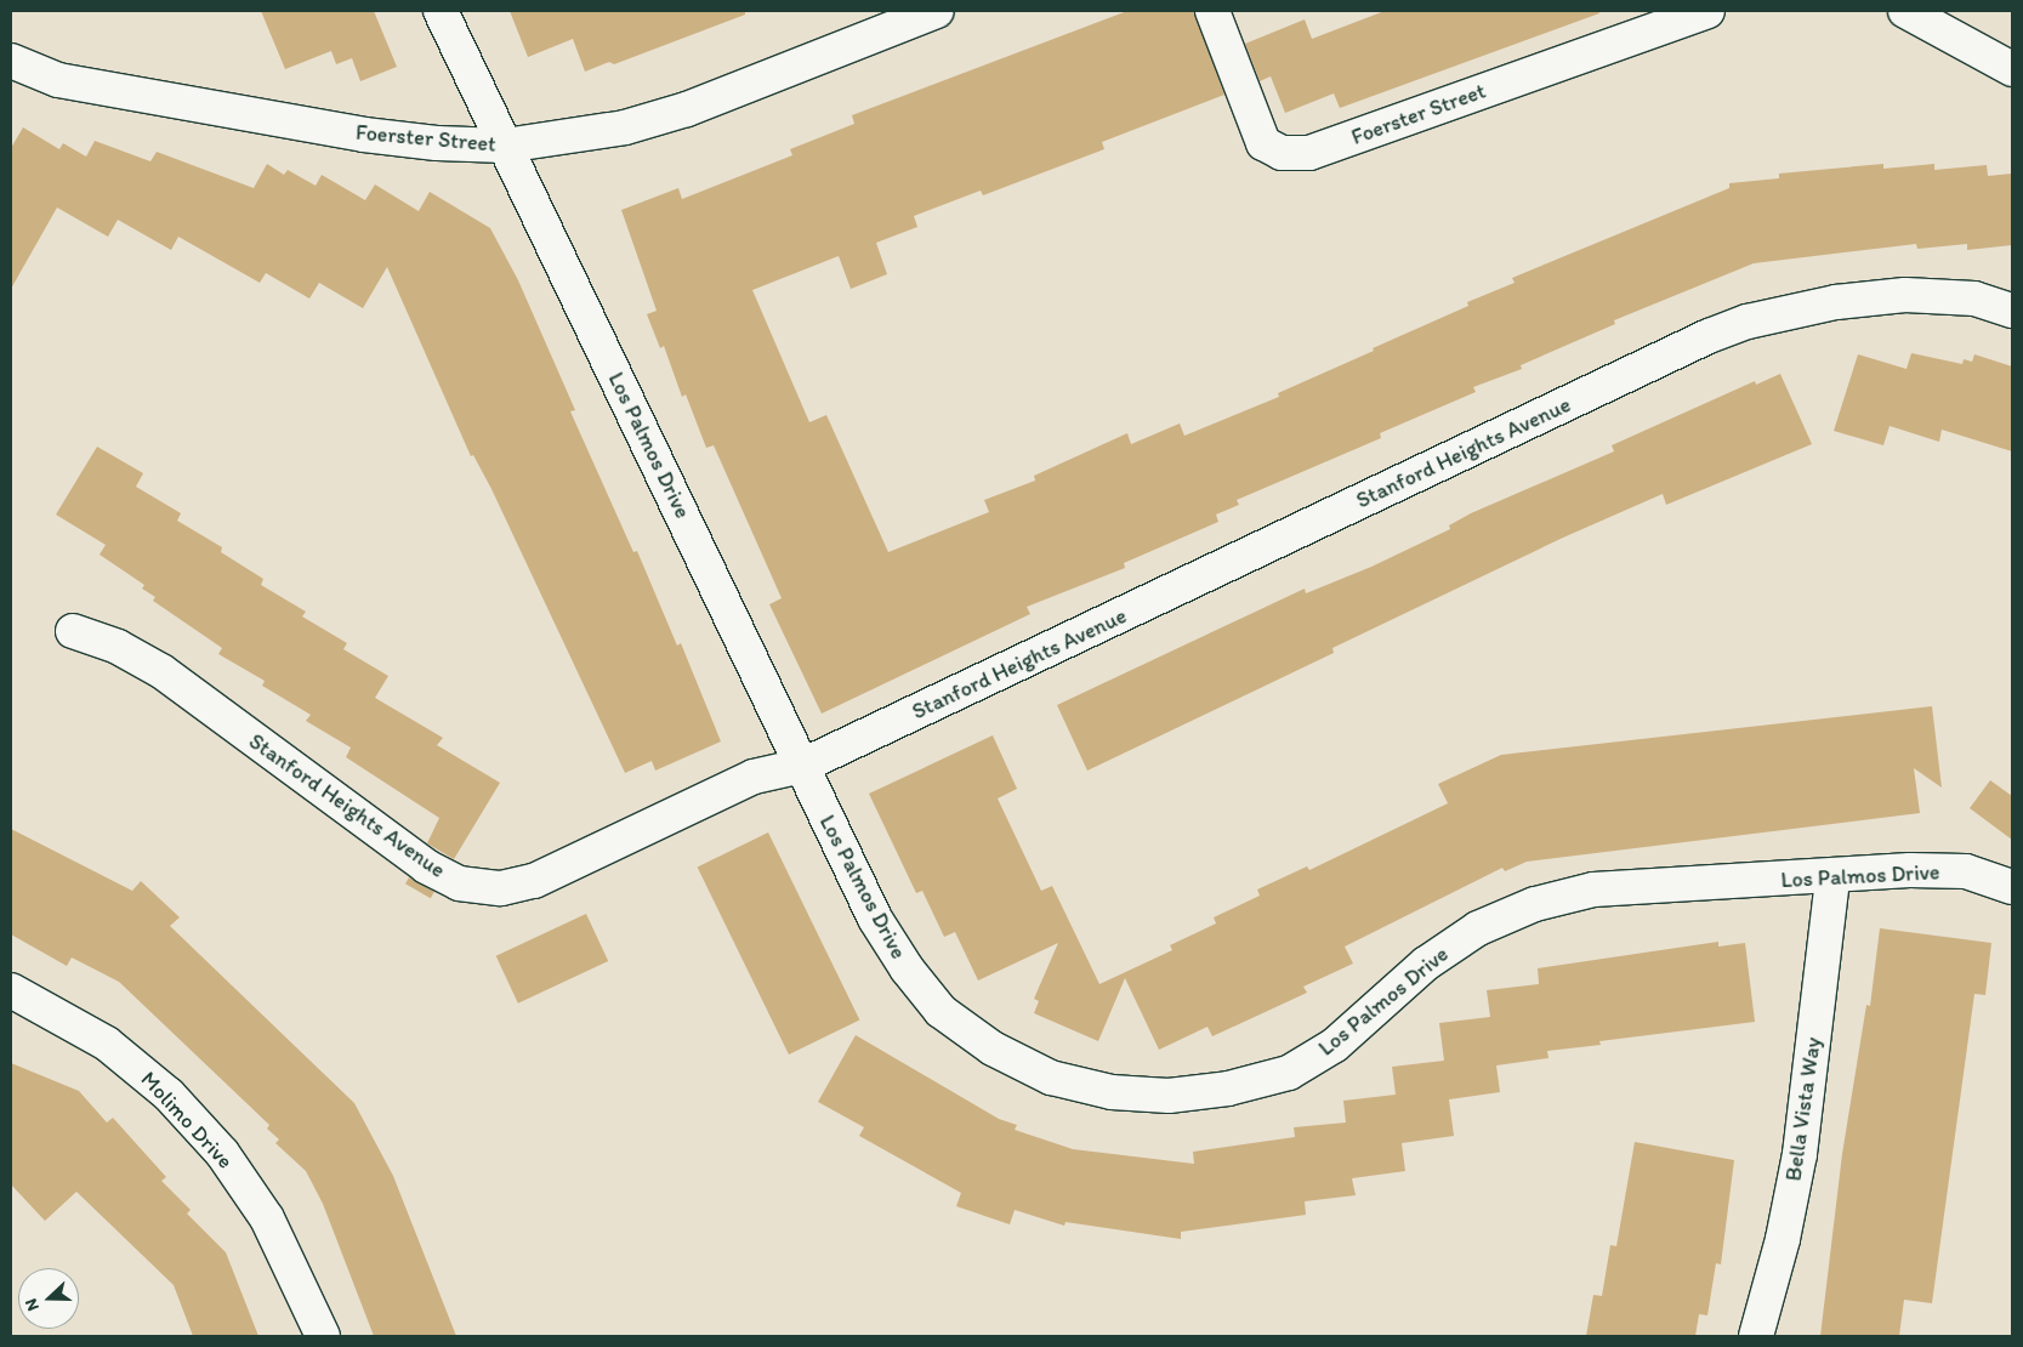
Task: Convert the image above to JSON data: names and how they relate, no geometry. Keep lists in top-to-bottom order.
{
  "streets": {
    "street": [
      "Foerster Street",
      "Los Palmos Drive",
      "Stanford Heights Avenue",
      "Bella Vista Way",
      "Molimo Drive"
    ]
  },
  "crossings": [
    ["Foerster Street", "Los Palmos Drive"],
    ["Los Palmos Drive", "Stanford Heights Avenue"],
    ["Los Palmos Drive", "Bella Vista Way"]
  ],
  "north": "left"
}
